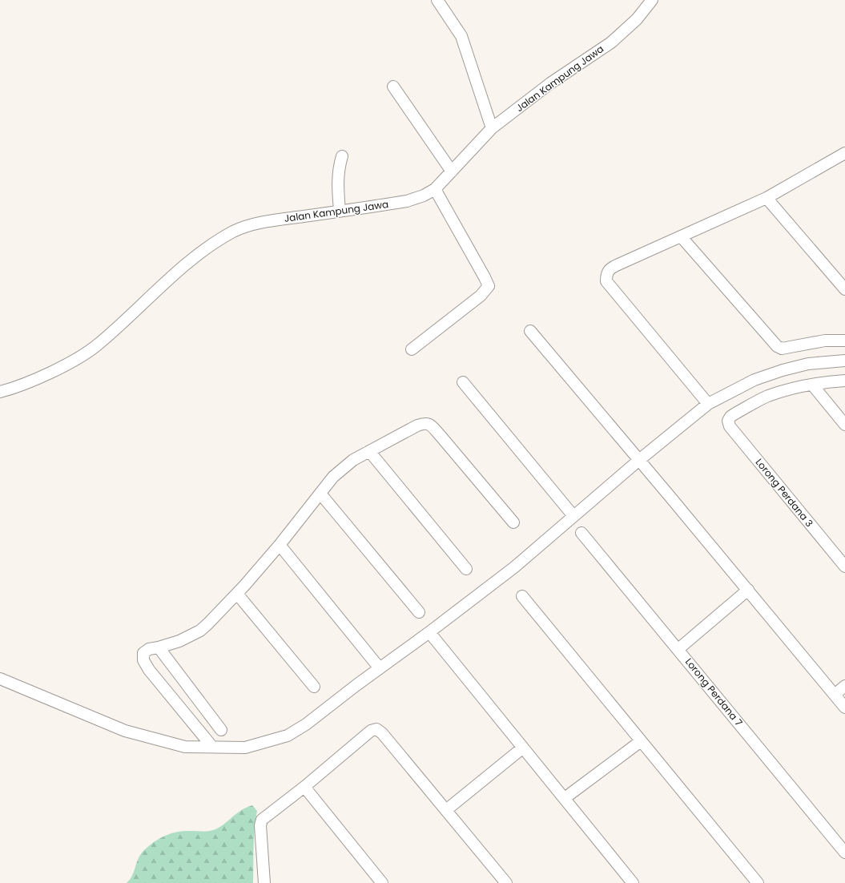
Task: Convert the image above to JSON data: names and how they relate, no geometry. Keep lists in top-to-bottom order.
{
  "streets": {
    "street": ["Jalan Kampung Jawa", "Lorong Perdana 3", "Lorong Perdana 7"]
  }
}
